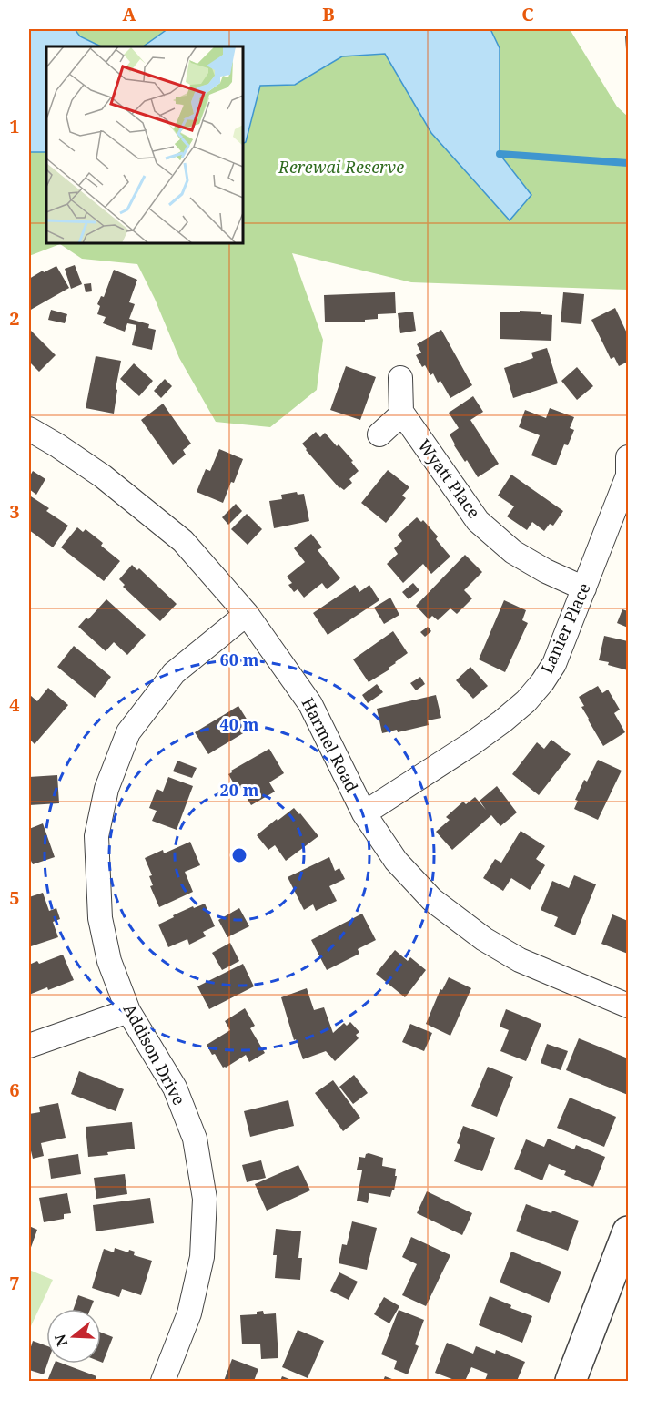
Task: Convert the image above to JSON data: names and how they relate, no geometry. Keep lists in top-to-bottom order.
{
  "streets": {
    "street": [
      "Wyatt Place",
      "Lanier Place",
      "Harmel Road",
      "Addison Drive"
    ]
  },
  "crossings": [
    ["Wyatt Place", "Lanier Place"],
    ["Lanier Place", "Harmel Road"],
    ["Harmel Road", "Addison Drive"]
  ],
  "parks": ["Rerewai Reserve"],
  "north": "left",
  "grid": {
    "columns": ["A", "B", "C"],
    "rows": [
      "1",
      "2",
      "3",
      "4",
      "5",
      "6",
      "7"
    ]
  },
  "rings": ["60 m", "40 m", "20 m"]
}
